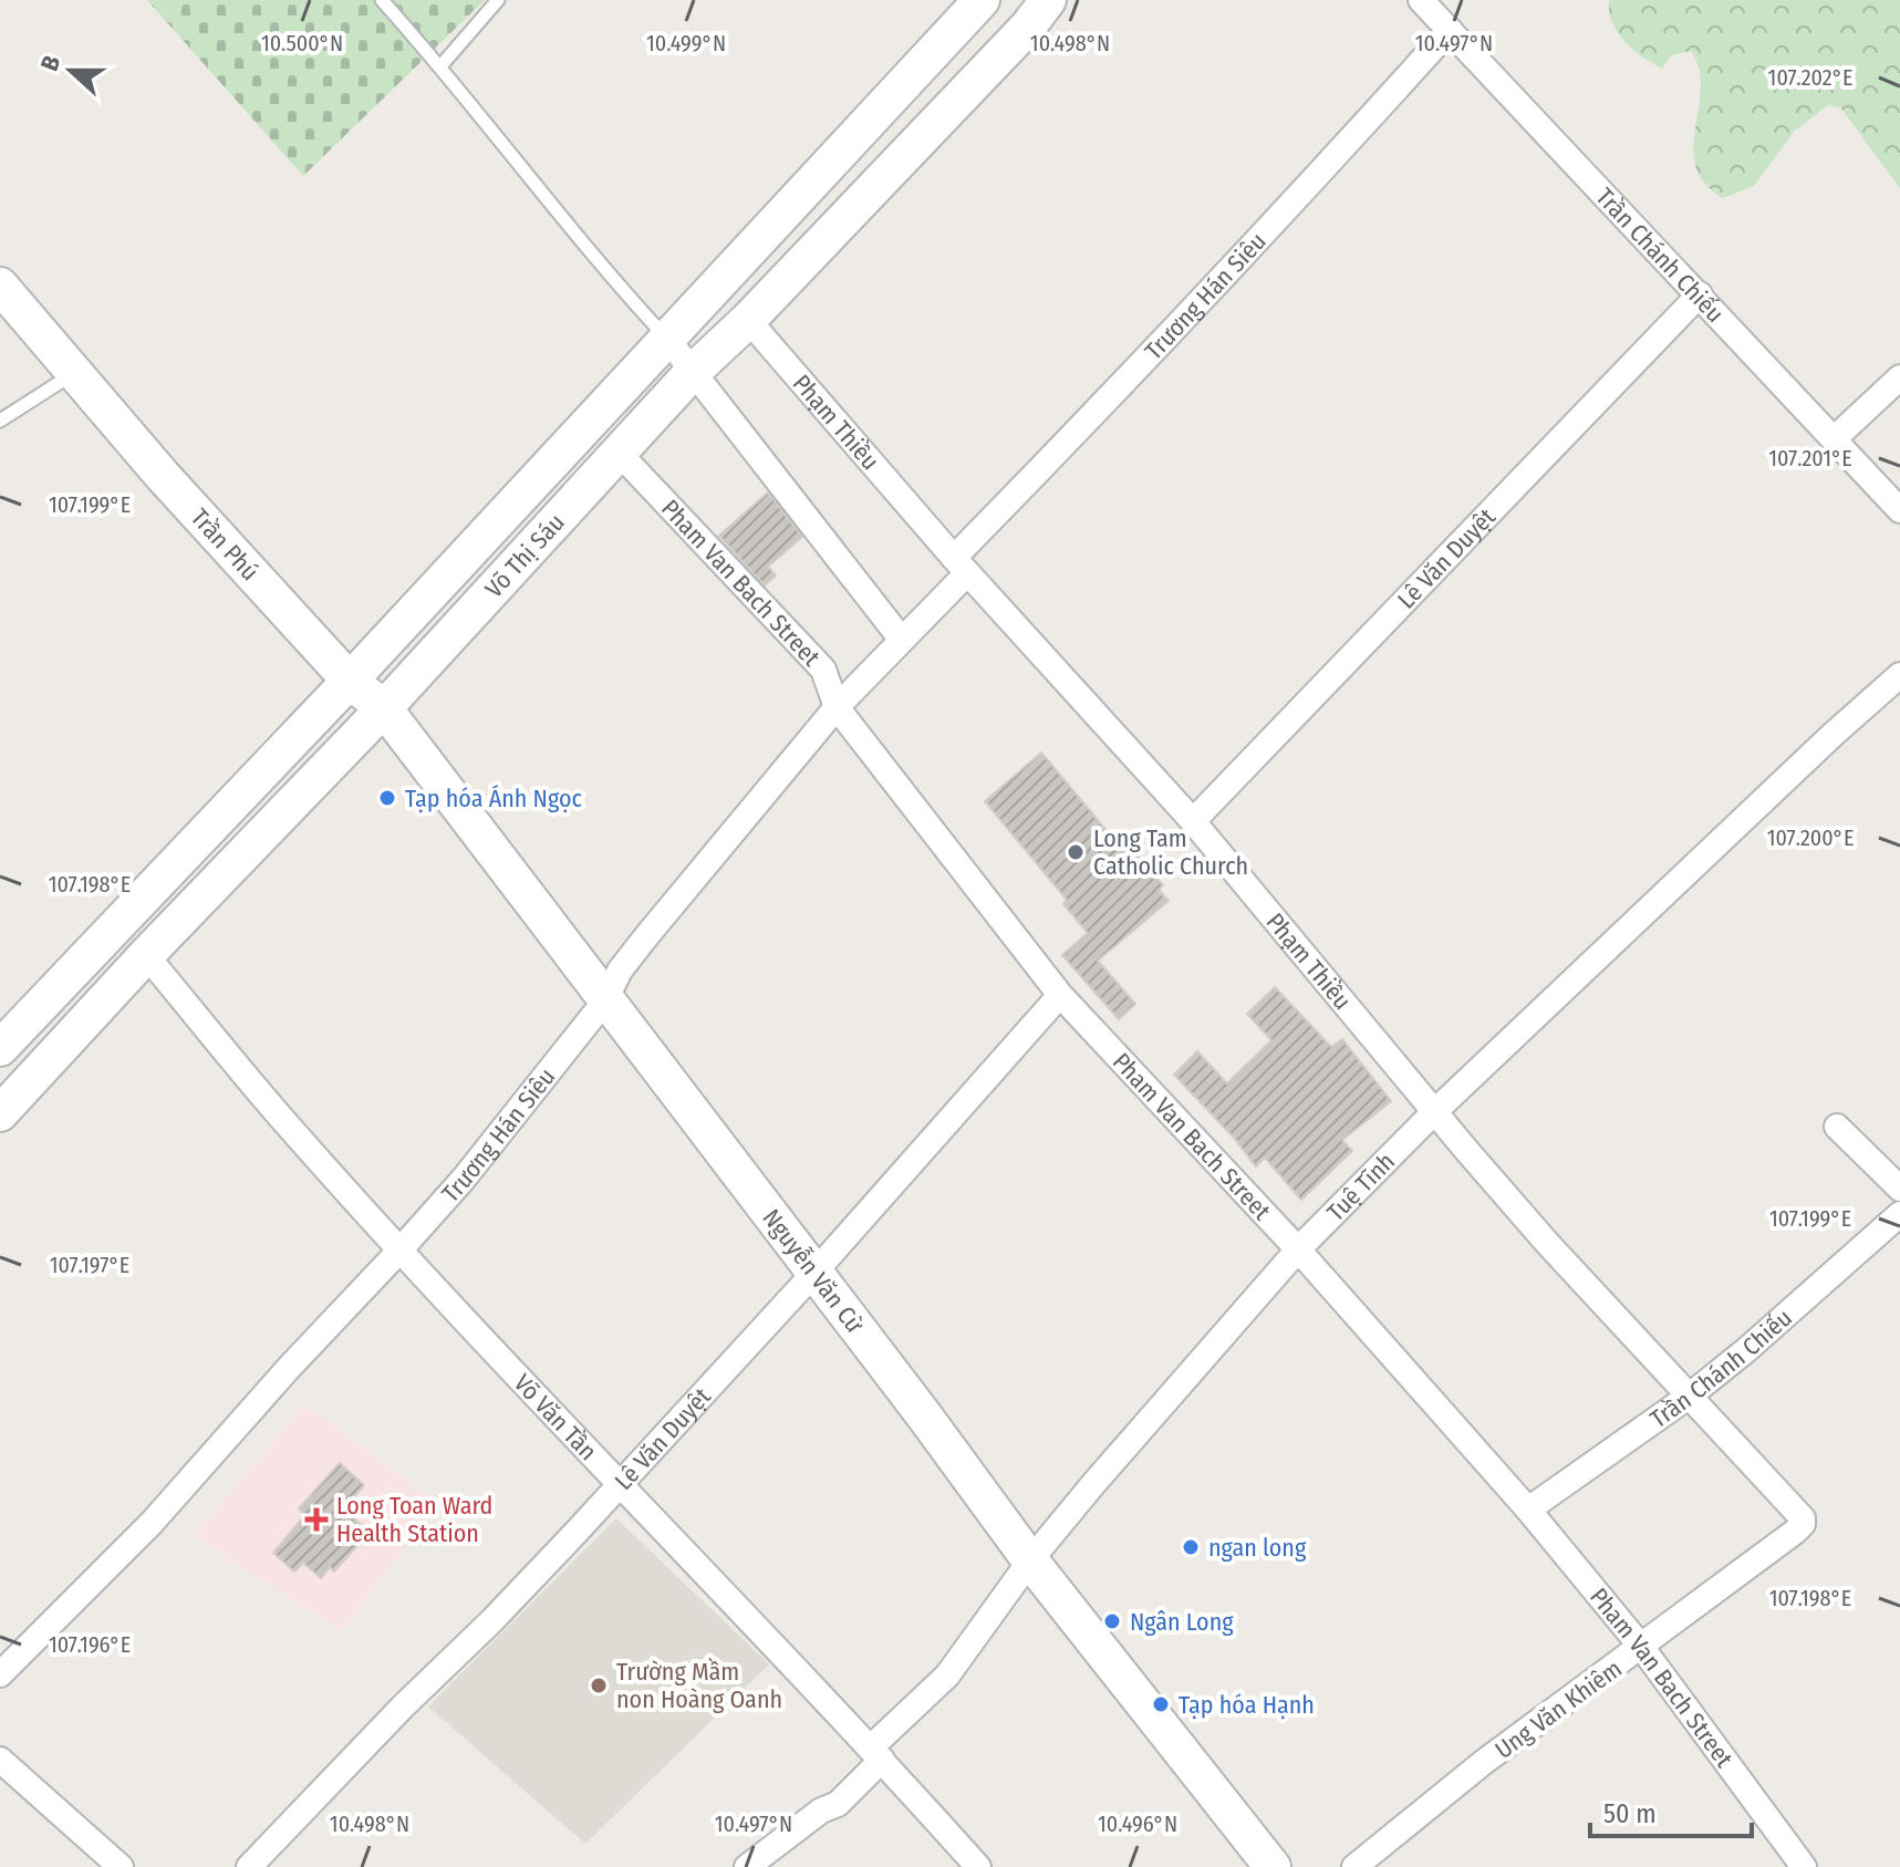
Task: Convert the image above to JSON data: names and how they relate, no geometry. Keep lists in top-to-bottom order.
{
  "streets": {
    "main road": ["Trần Phú", "Võ Thị Sáu", "Nguyễn Văn Cừ"],
    "street": [
      "Trần Chánh Chiếu",
      "Trương Hán Siêu",
      "Phạm Thiều",
      "Lê Văn Duyệt",
      "Pham Van Bach Street",
      "Tuệ Tĩnh",
      "Võ Văn Tần",
      "Ung Văn Khiêm"
    ]
  },
  "crossings": [
    ["Trần Chánh Chiếu", "Trương Hán Siêu"],
    ["Trần Chánh Chiếu", "Phạm Thiều"],
    ["Trần Chánh Chiếu", "Lê Văn Duyệt"],
    ["Trần Chánh Chiếu", "Pham Van Bach Street"],
    ["Trương Hán Siêu", "Phạm Thiều"],
    ["Trương Hán Siêu", "Pham Van Bach Street"],
    ["Trương Hán Siêu", "Nguyễn Văn Cừ"],
    ["Trương Hán Siêu", "Võ Văn Tần"],
    ["Phạm Thiều", "Võ Thị Sáu"],
    ["Phạm Thiều", "Lê Văn Duyệt"],
    ["Phạm Thiều", "Tuệ Tĩnh"],
    ["Phạm Thiều", "Ung Văn Khiêm"],
    ["Trần Phú", "Võ Thị Sáu"],
    ["Trần Phú", "Nguyễn Văn Cừ"],
    ["Võ Thị Sáu", "Pham Van Bach Street"],
    ["Võ Thị Sáu", "Nguyễn Văn Cừ"],
    ["Võ Thị Sáu", "Võ Văn Tần"],
    ["Lê Văn Duyệt", "Pham Van Bach Street"],
    ["Lê Văn Duyệt", "Nguyễn Văn Cừ"],
    ["Lê Văn Duyệt", "Võ Văn Tần"],
    ["Pham Van Bach Street", "Tuệ Tĩnh"],
    ["Pham Van Bach Street", "Ung Văn Khiêm"],
    ["Tuệ Tĩnh", "Nguyễn Văn Cừ"],
    ["Tuệ Tĩnh", "Võ Văn Tần"]
  ],
  "places": {
    "other": [
      "Tạp hóa Ánh Ngọc",
      "Long Tam Catholic Church",
      "ngan long",
      "Ngân Long",
      "Trường Mầm non Hoàng Oanh",
      "Tạp hóa Hạnh"
    ],
    "health": ["Long Toan Ward Health Station"]
  },
  "scale_bar": "50 m",
  "north": "left",
  "coordinates": [
    "10.500°N",
    "10.499°N",
    "10.498°N",
    "10.497°N",
    "107.202°E",
    "107.201°E",
    "107.199°E",
    "107.200°E",
    "107.198°E",
    "107.197°E",
    "107.196°E",
    "10.496°N"
  ]
}
